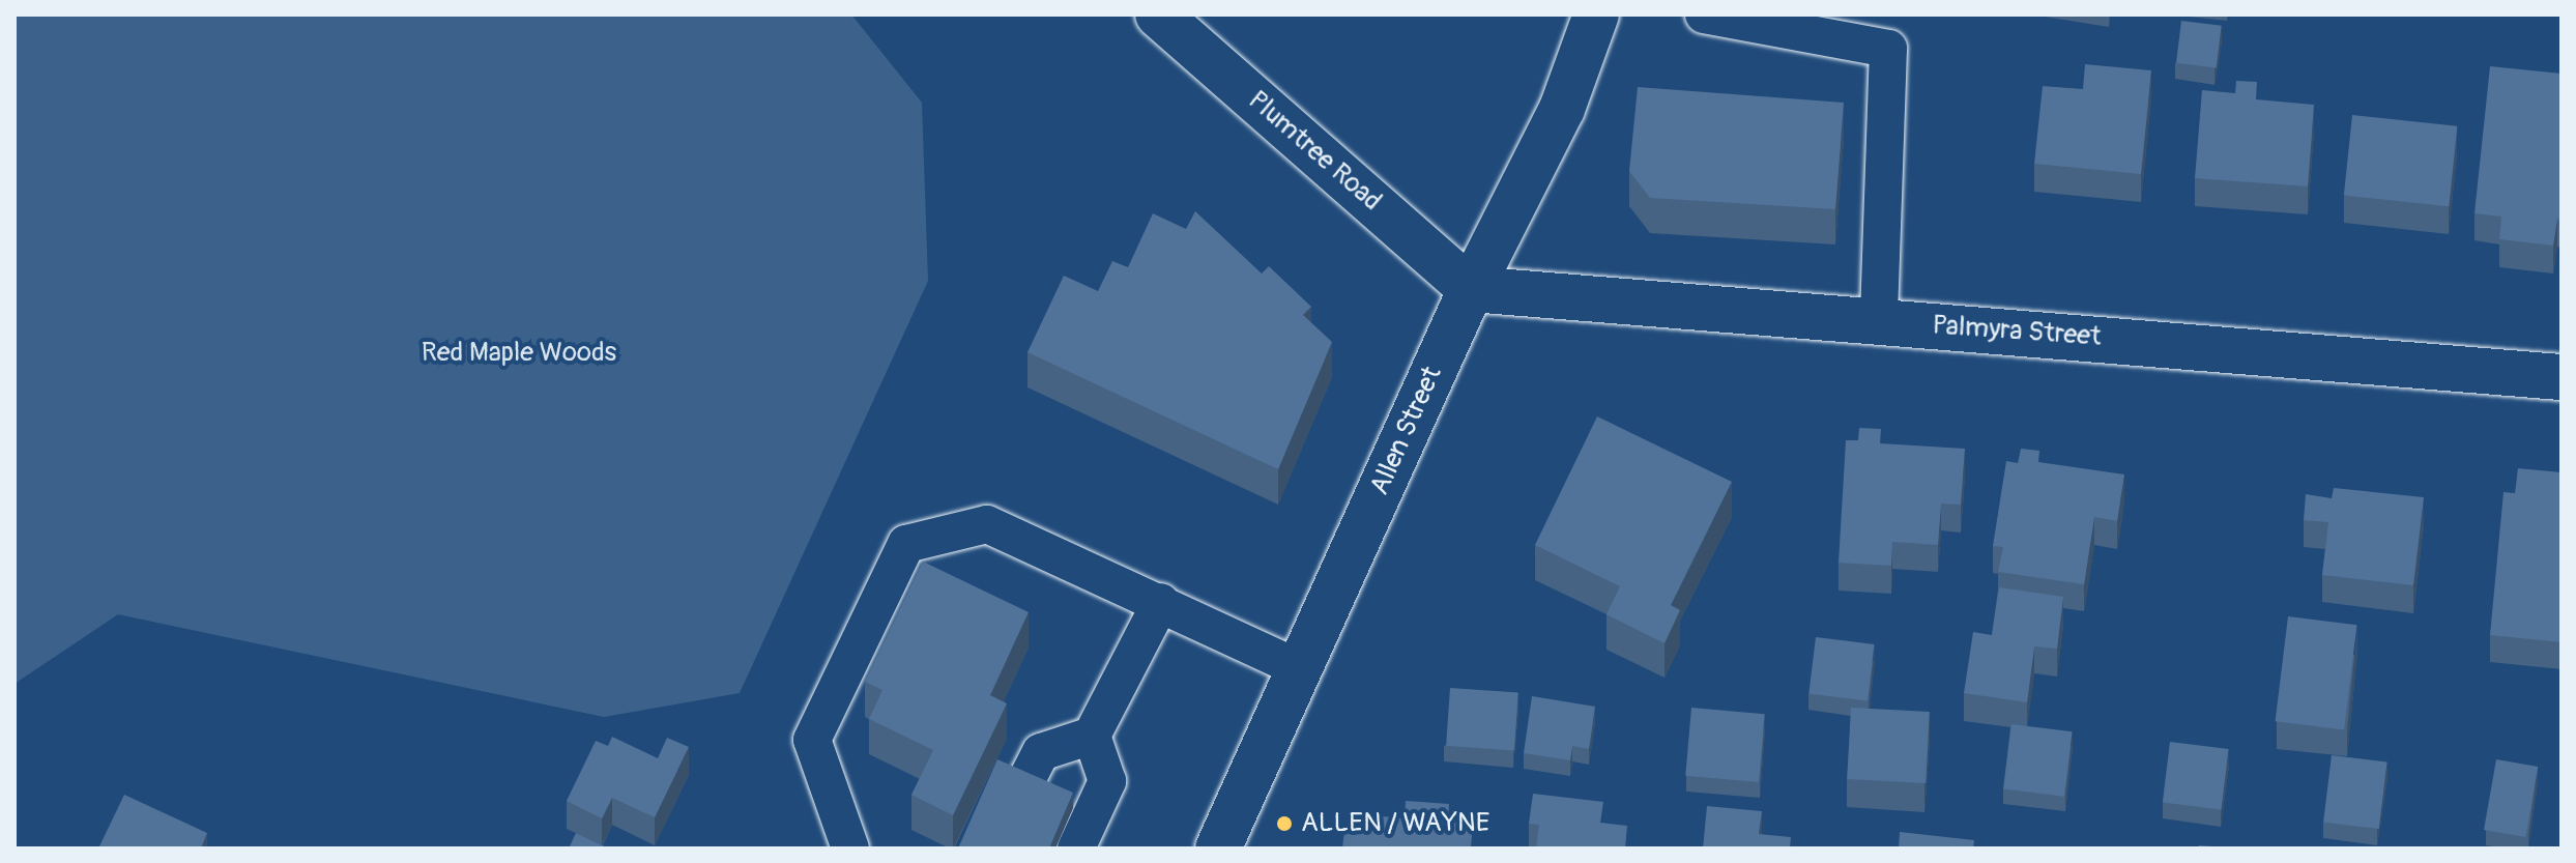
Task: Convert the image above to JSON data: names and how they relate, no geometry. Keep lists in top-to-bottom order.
{
  "streets": {
    "street": ["Plumtree Road", "Palmyra Street", "Allen Street"]
  },
  "crossings": [
    ["Plumtree Road", "Palmyra Street"],
    ["Plumtree Road", "Allen Street"],
    ["Palmyra Street", "Allen Street"]
  ],
  "parks": ["Red Maple Woods"],
  "places": ["ALLEN / WAYNE"]
}
